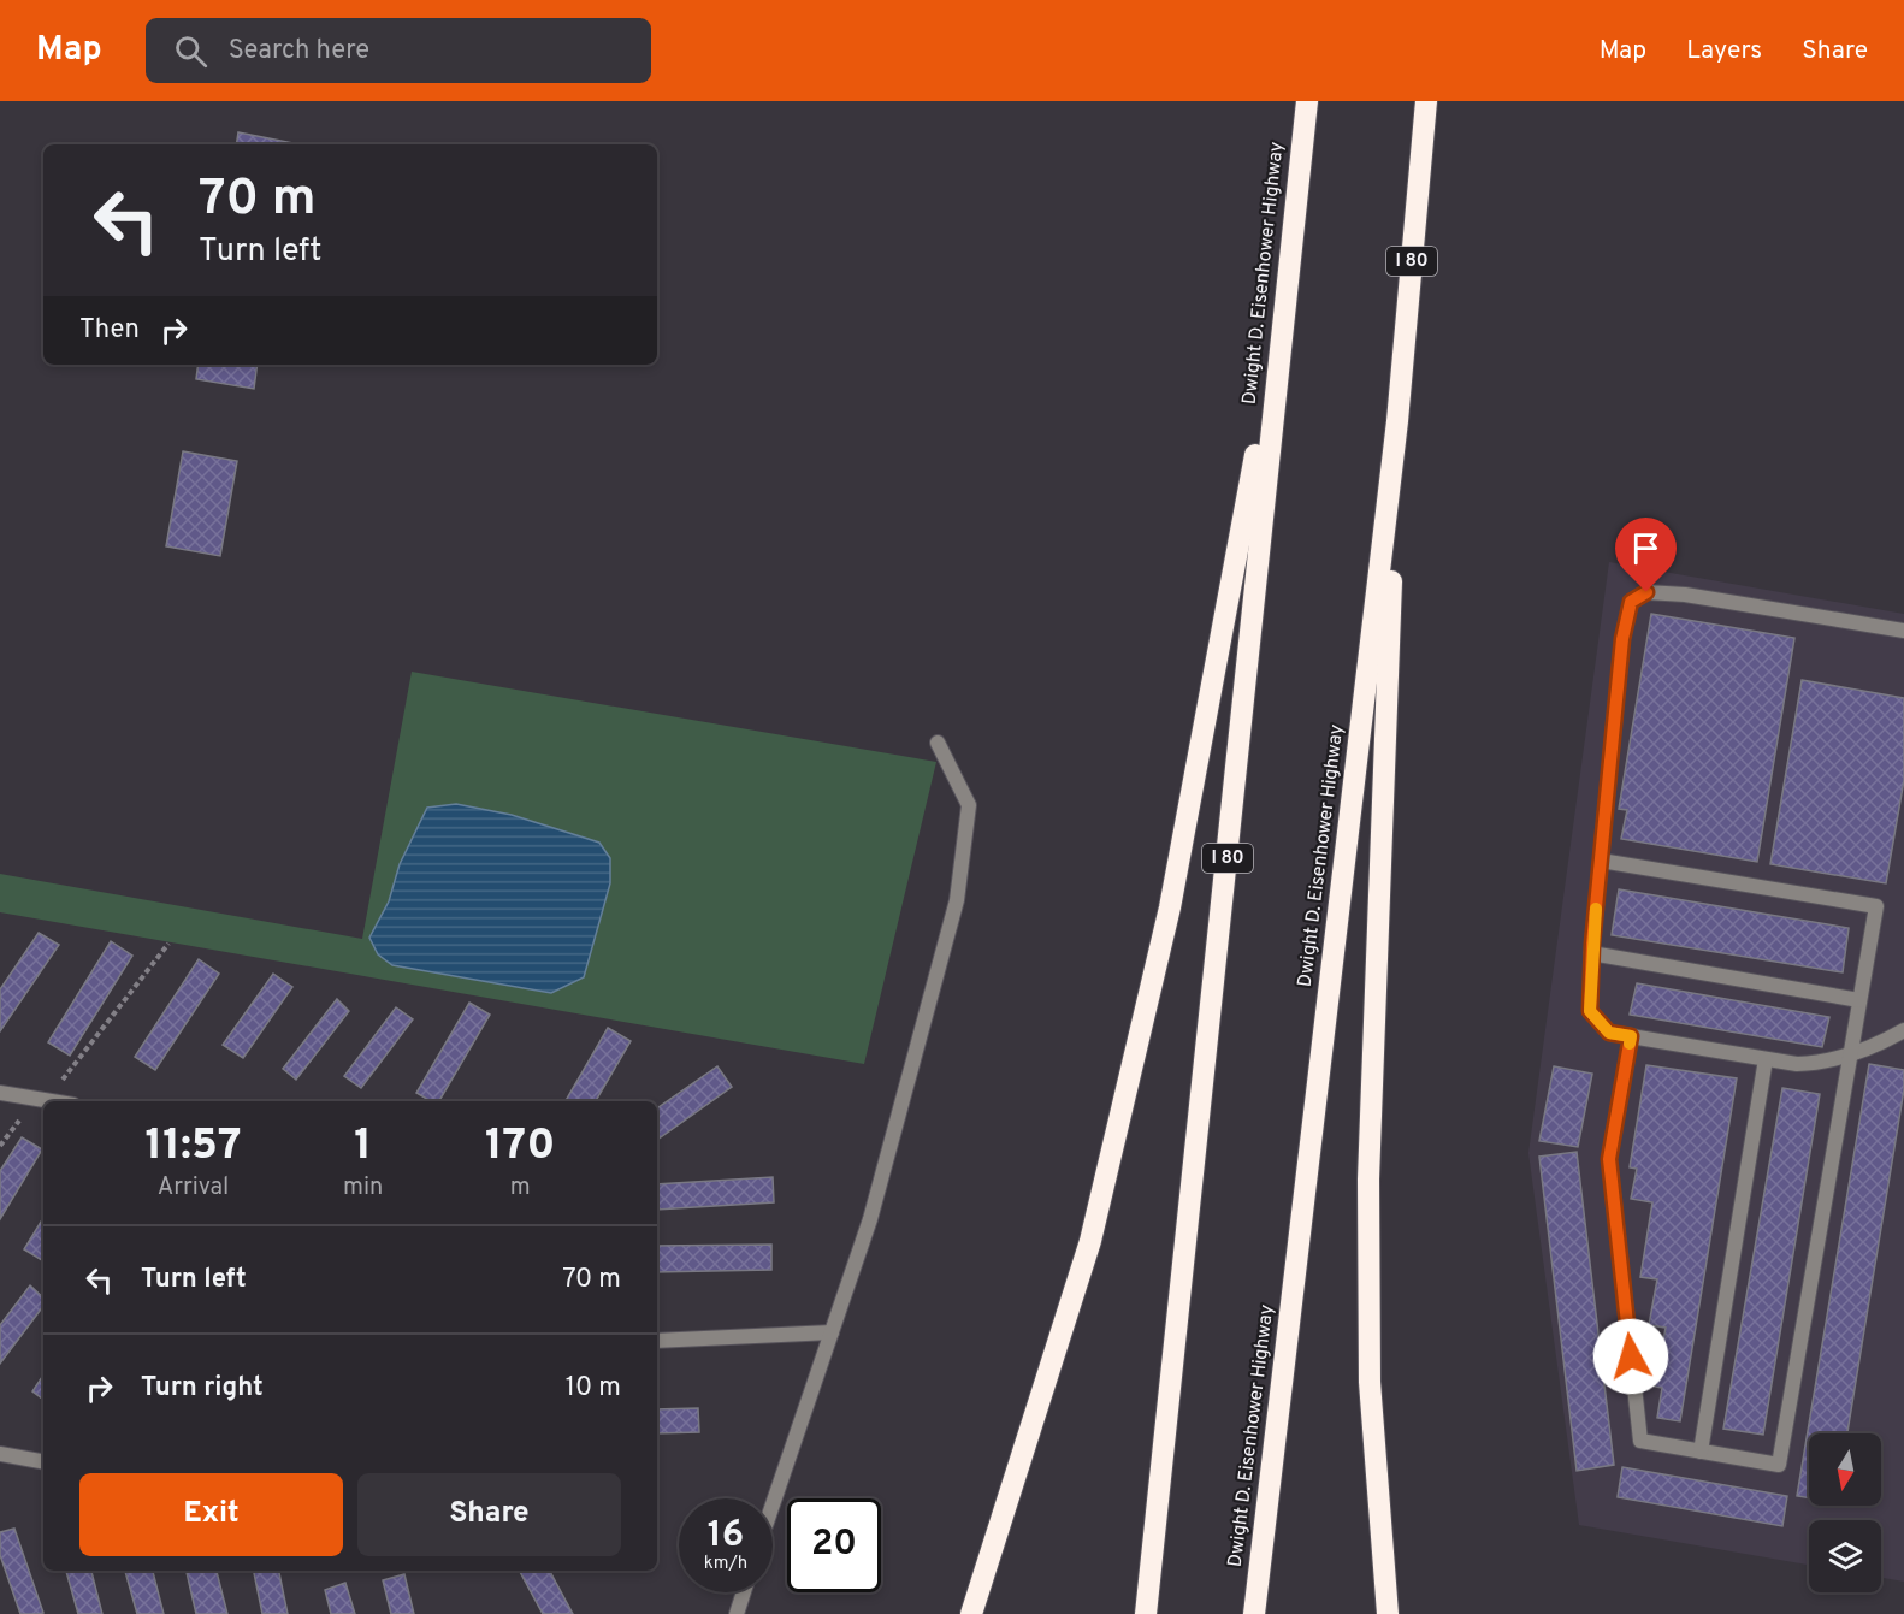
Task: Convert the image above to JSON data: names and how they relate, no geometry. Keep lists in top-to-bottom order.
{
  "streets": {
    "highway": ["I 80", "Dwight D. Eisenhower Highway"]
  },
  "north": "bottom",
  "page": {
    "header": "Map",
    "search": "Search here",
    "nav": ["Map", "Layers", "Share"],
    "turn": ["70 m", "Turn left"],
    "then": "Then",
    "eta": [
      "11:57",
      "Arrival",
      "1",
      "min",
      "170",
      "m"
    ],
    "list": [
      {
        "name": "Turn left",
        "value": "70 m"
      },
      {
        "name": "Turn right",
        "value": "10 m"
      }
    ],
    "buttons": ["Exit", "Share"],
    "speed": "16 km/h",
    "limit": "20"
  }
}
